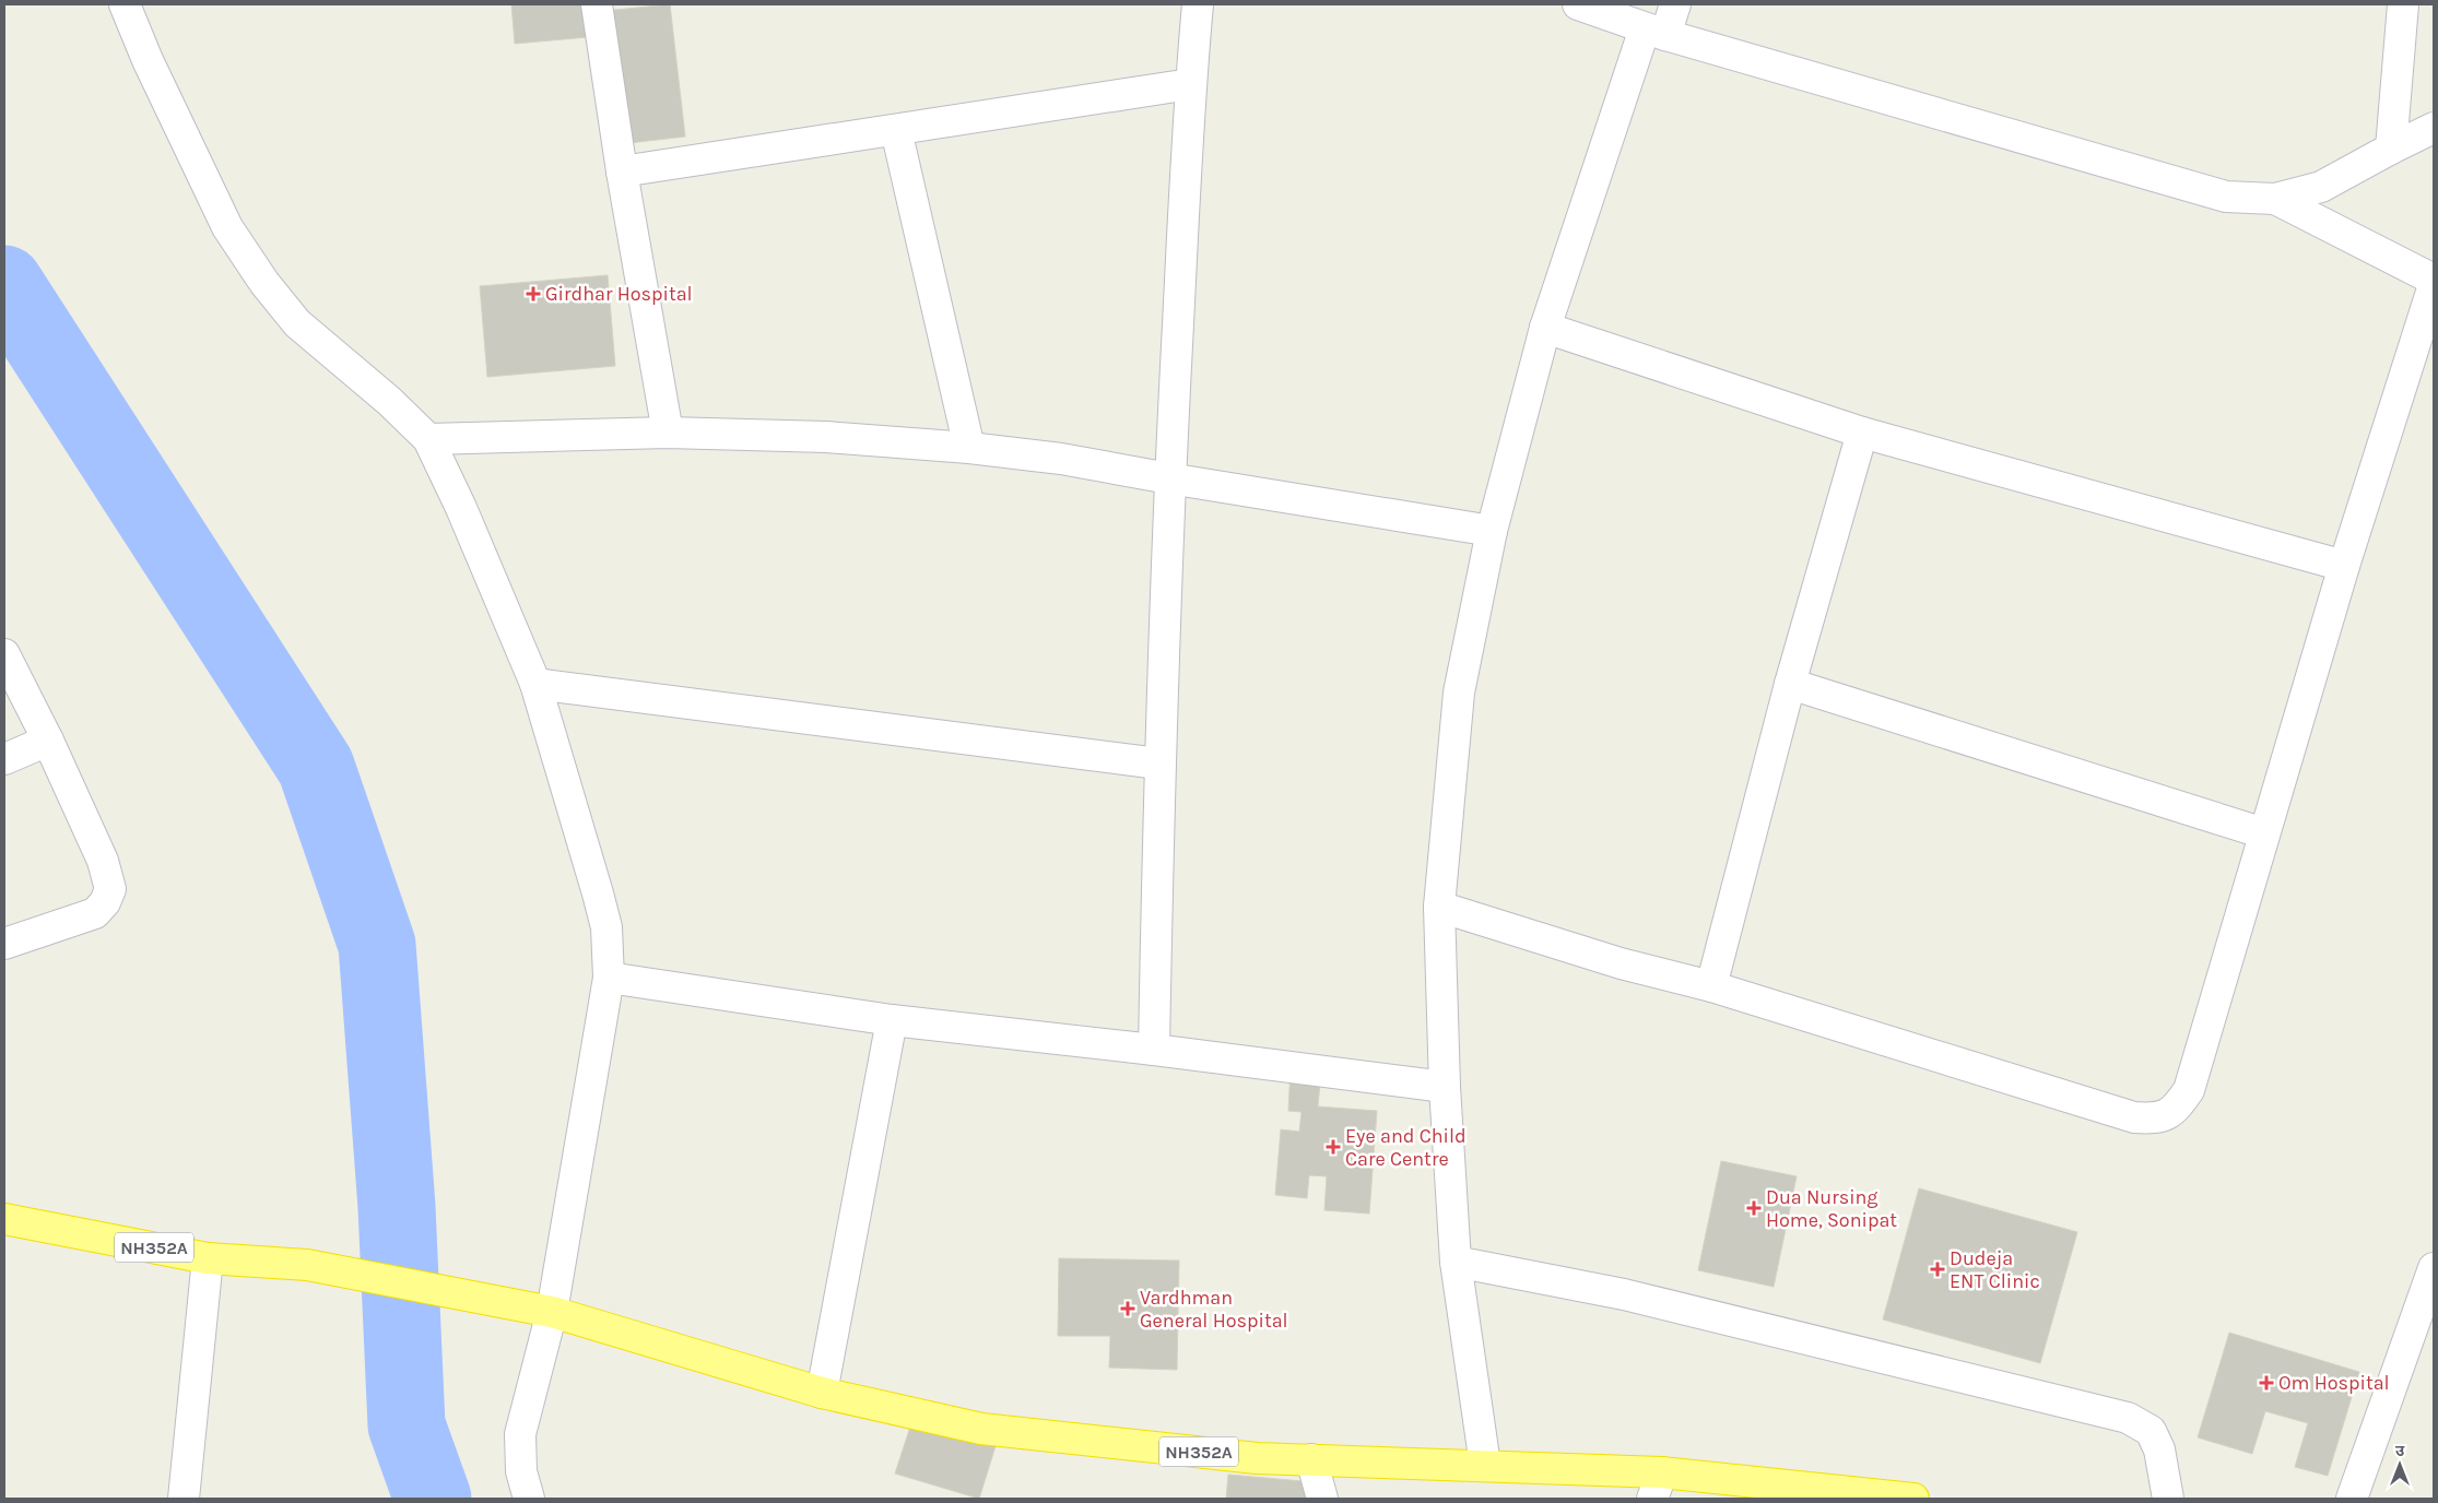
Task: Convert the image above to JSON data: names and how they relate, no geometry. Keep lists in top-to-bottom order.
{
  "streets": {
    "highway": ["NH352A"]
  },
  "places": {
    "health": [
      "Girdhar Hospital",
      "Eye and Child Care Centre",
      "Dua Nursing Home, Sonipat",
      "Dudeja ENT Clinic",
      "Vardhman General Hospital",
      "Om Hospital"
    ]
  },
  "north": "top"
}
